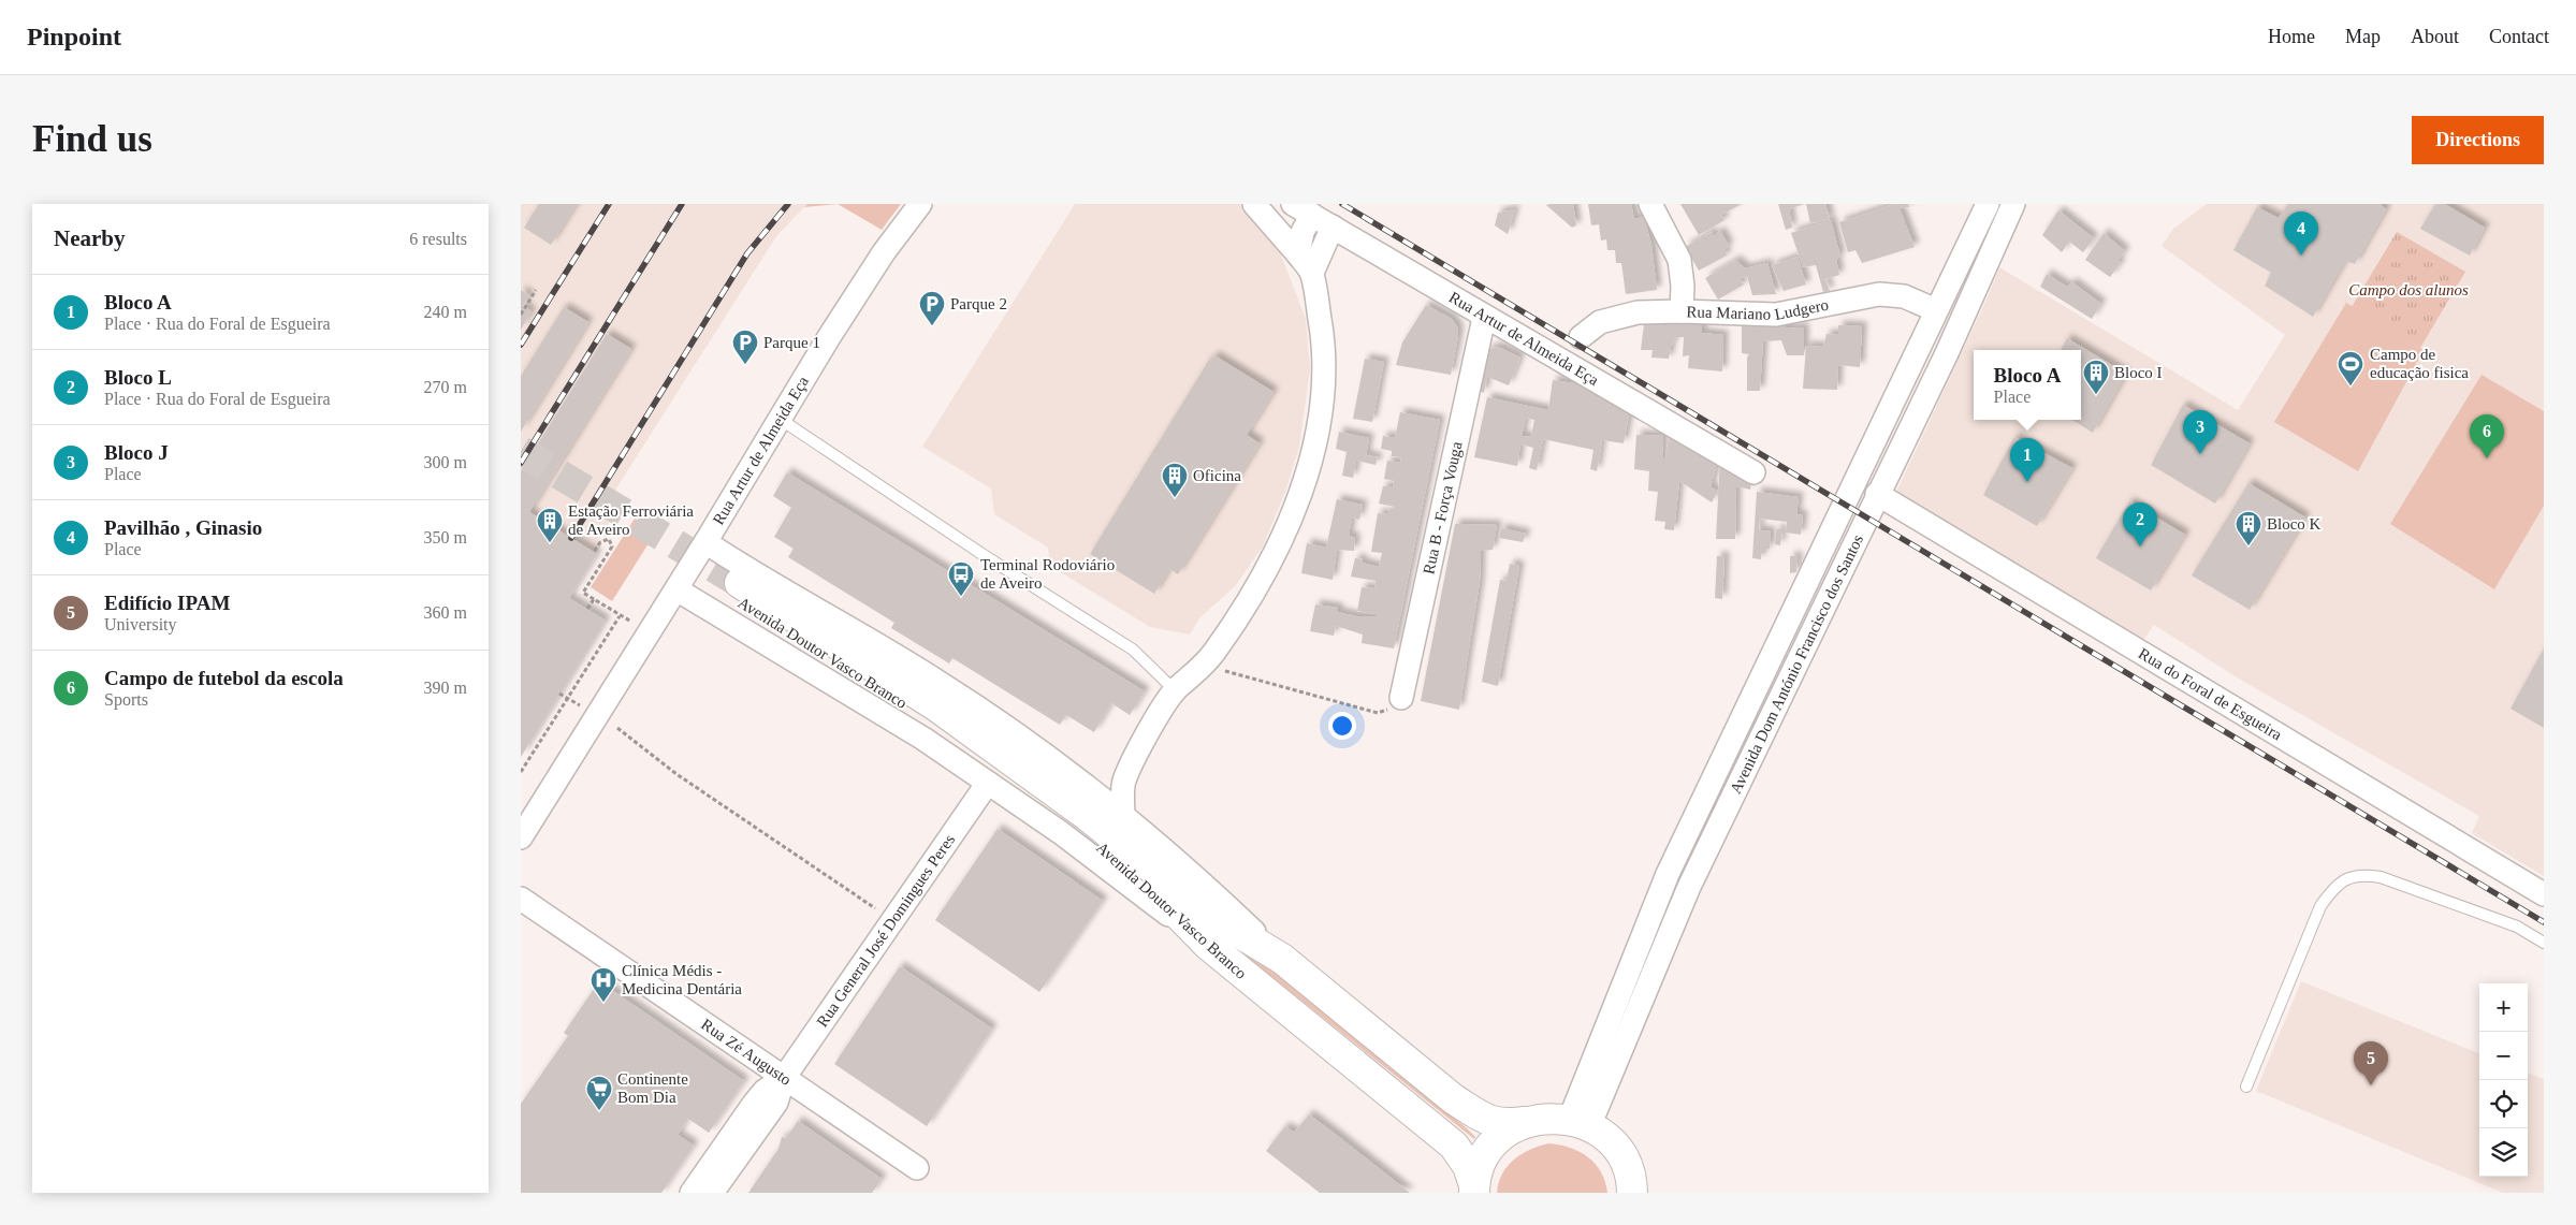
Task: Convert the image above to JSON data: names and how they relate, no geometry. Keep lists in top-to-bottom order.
{
  "streets": {
    "main road": ["Avenida Doutor Vasco Branco"],
    "street": [
      "Rua Mariano Ludgero",
      "Rua Artur de Almeida Eça",
      "Rua B - Força Vouga",
      "Avenida Dom António Francisco dos Santos",
      "Rua do Foral de Esgueira",
      "Rua General José Domingues Peres",
      "Rua Zé Augusto"
    ]
  },
  "crossings": [
    ["Rua Mariano Ludgero", "Avenida Dom António Francisco dos Santos"],
    ["Rua Artur de Almeida Eça", "Rua B - Força Vouga"],
    ["Rua Artur de Almeida Eça", "Avenida Doutor Vasco Branco"],
    ["Avenida Doutor Vasco Branco", "Avenida Dom António Francisco dos Santos"],
    ["Avenida Dom António Francisco dos Santos", "Rua do Foral de Esgueira"],
    ["Rua General José Domingues Peres", "Rua Zé Augusto"]
  ],
  "parks": ["Campo dos alunos"],
  "places": {
    "parking": ["Parque 2", "Parque 1"],
    "sports": ["Campo de educação fisica"],
    "building": [
      "Bloco I",
      "Oficina",
      "Estação Ferroviária de Aveiro",
      "Bloco K"
    ],
    "bus stop": ["Terminal Rodoviário de Aveiro"],
    "hospital": ["Clínica Médis - Medicina Dentária"],
    "supermarket": ["Continente Bom Dia"]
  },
  "page": {
    "header": "Pinpoint",
    "nav": [
      "Home",
      "Map",
      "About",
      "Contact"
    ],
    "buttons": "Directions",
    "title": "Find us",
    "heading": ["Nearby", "6 results"],
    "pins": [
      "4",
      "3",
      "6",
      "1",
      "2",
      "5"
    ],
    "list": [
      {
        "mark": "1",
        "name": "Bloco A",
        "note": "Place · Rua do Foral de Esgueira",
        "value": "240 m"
      },
      {
        "mark": "2",
        "name": "Bloco L",
        "note": "Place · Rua do Foral de Esgueira",
        "value": "270 m"
      },
      {
        "mark": "3",
        "name": "Bloco J",
        "note": "Place",
        "value": "300 m"
      },
      {
        "mark": "4",
        "name": "Pavilhão , Ginasio",
        "note": "Place",
        "value": "350 m"
      },
      {
        "mark": "5",
        "name": "Edifício IPAM",
        "note": "University",
        "value": "360 m"
      },
      {
        "mark": "6",
        "name": "Campo de futebol da escola",
        "note": "Sports",
        "value": "390 m"
      }
    ],
    "popup": ["Bloco A", "Place"],
    "map_buttons": ["+", "−"]
  }
}
